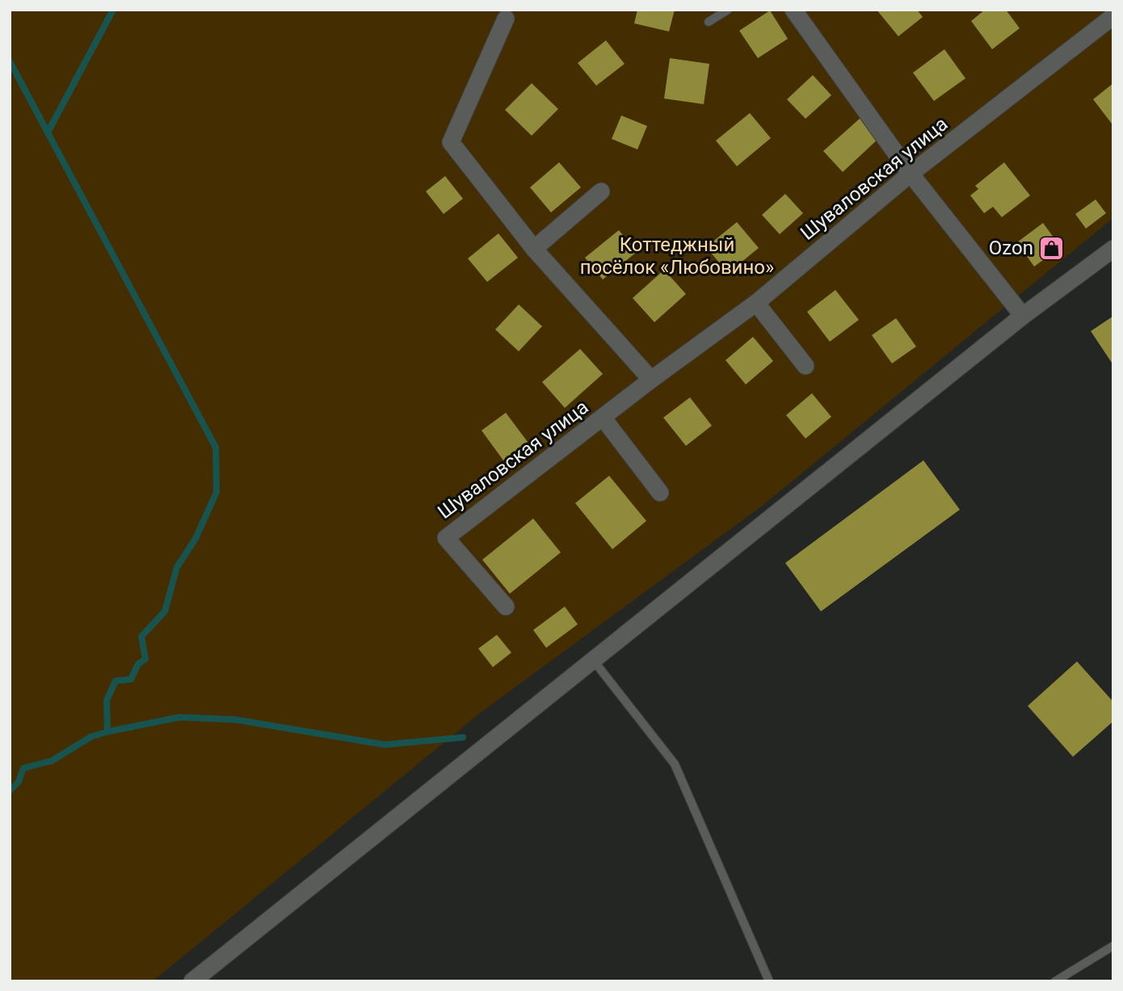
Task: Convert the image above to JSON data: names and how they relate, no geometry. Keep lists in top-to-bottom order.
{
  "streets": {
    "street": ["Шуваловская улица"]
  },
  "parks": ["Коттеджный посёлок «Любовино»"],
  "places": {
    "shop": ["Ozon"]
  }
}
